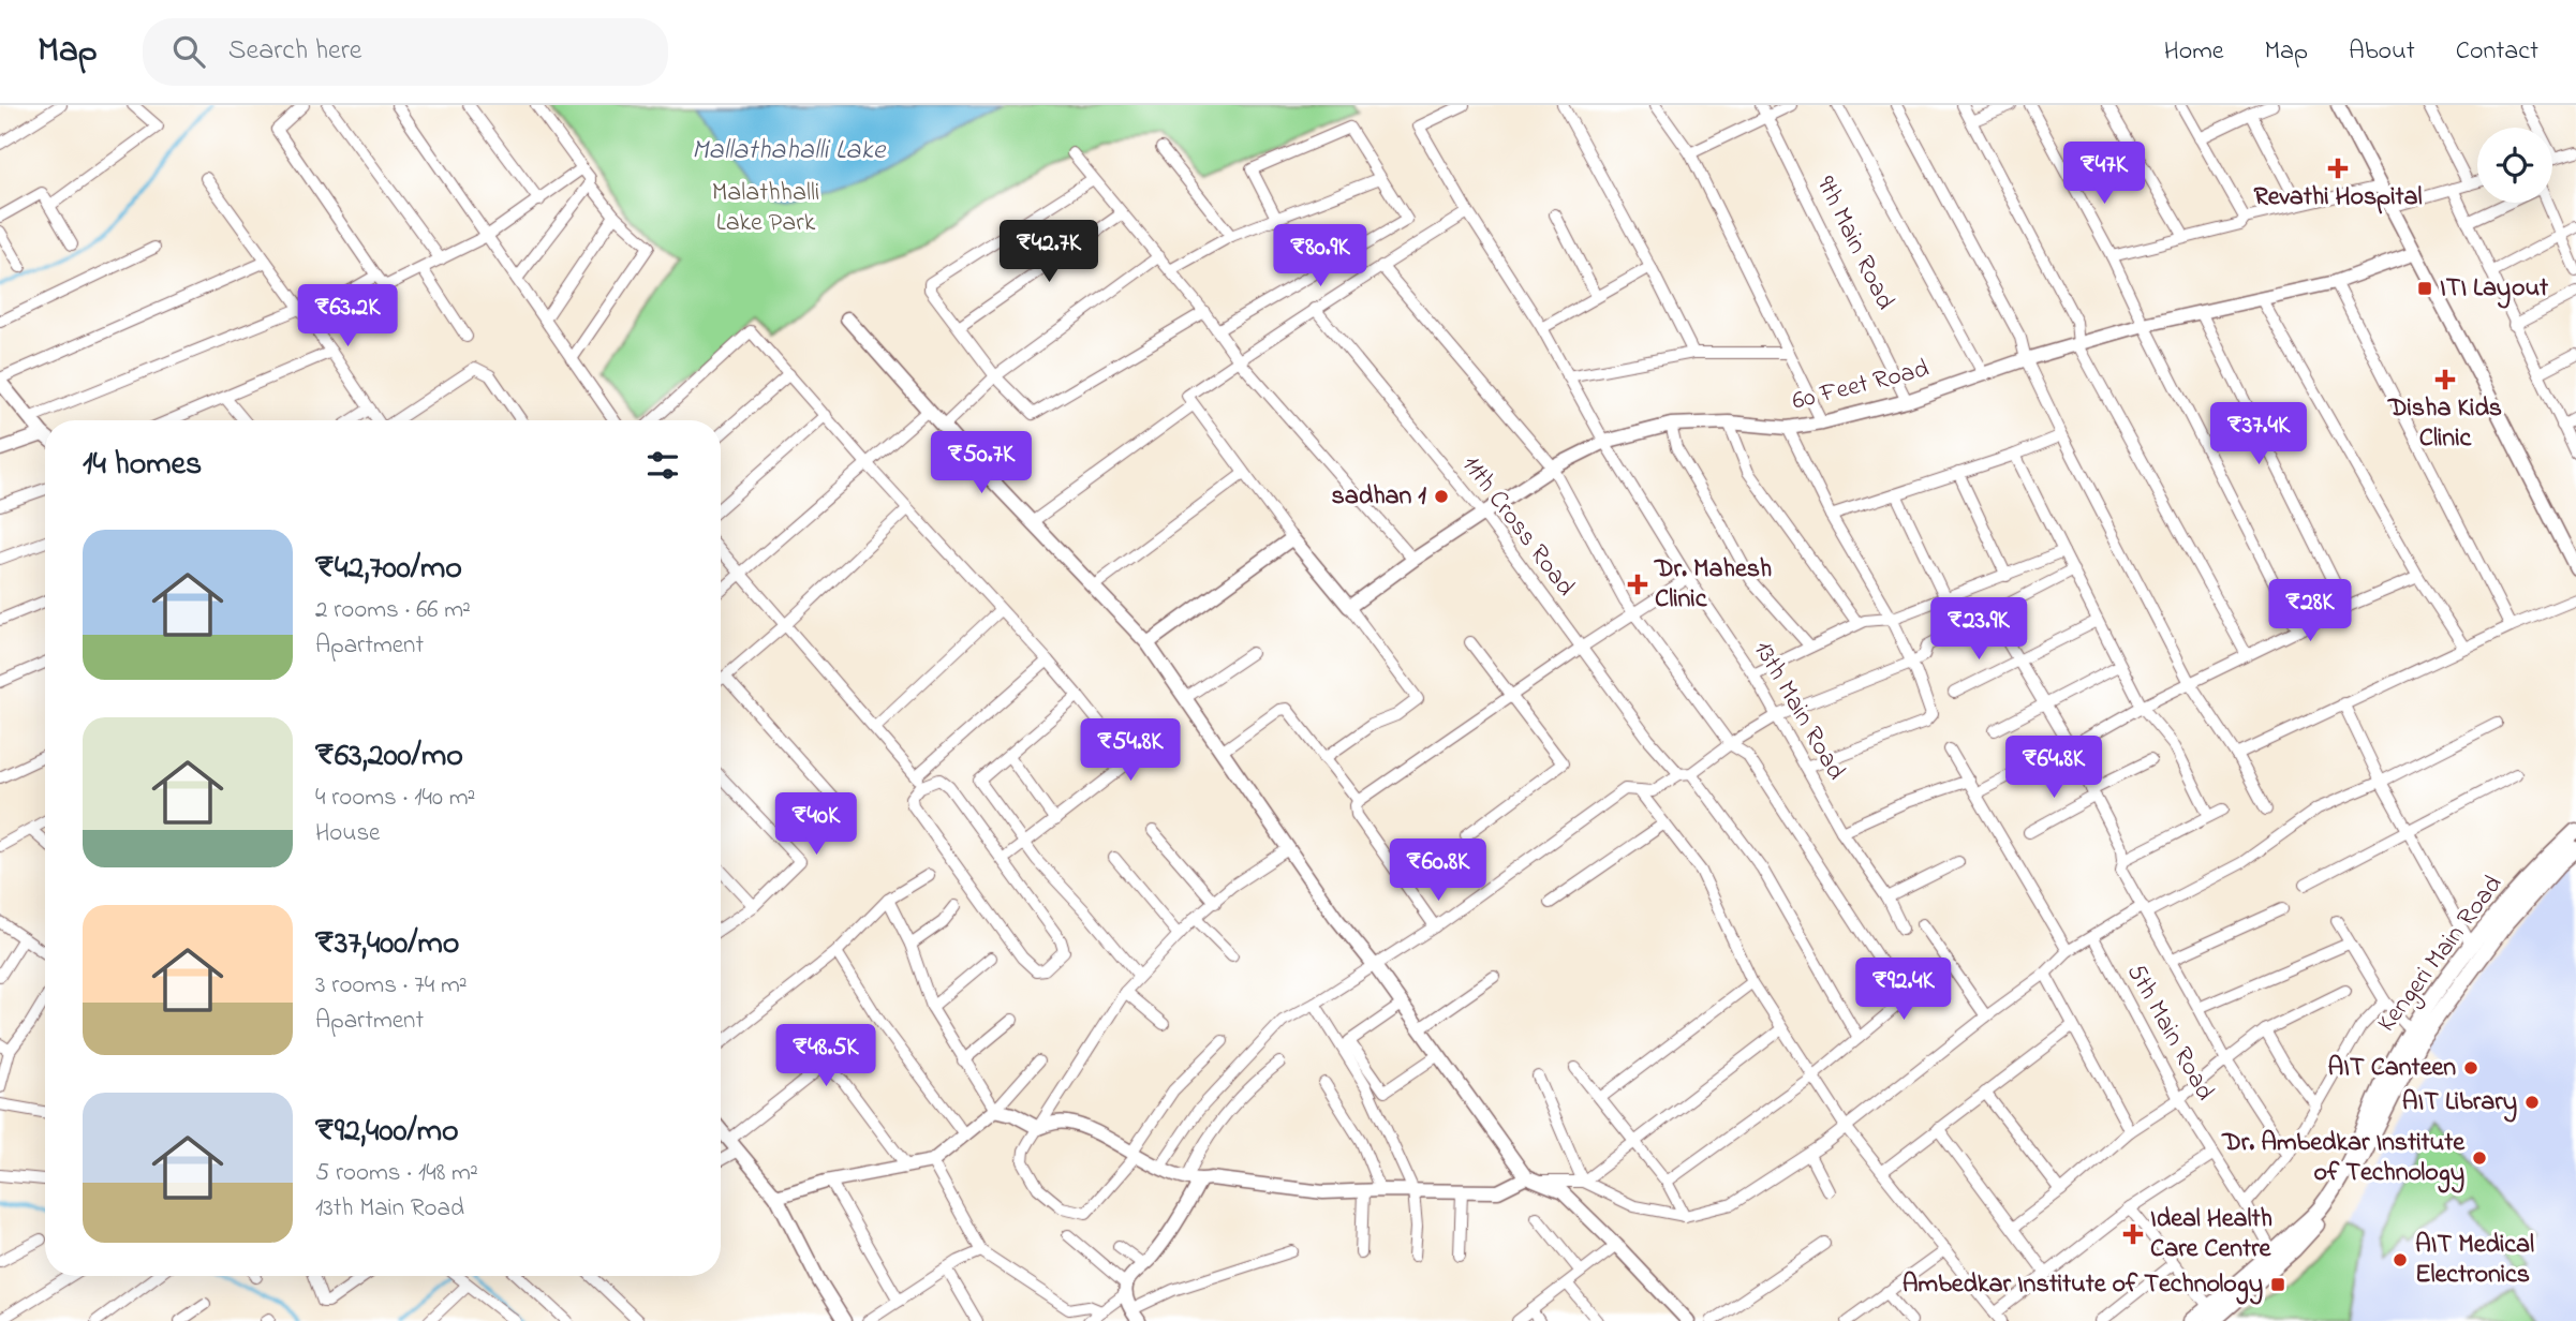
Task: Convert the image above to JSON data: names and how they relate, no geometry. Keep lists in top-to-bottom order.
{
  "streets": {
    "main road": ["Kengeri Main Road"],
    "street": [
      "9th Main Road",
      "60 Feet Road",
      "11th Cross Road",
      "13th Main Road",
      "5th Main Road"
    ]
  },
  "crossings": [
    ["9th Main Road", "60 Feet Road"],
    ["60 Feet Road", "11th Cross Road"],
    ["60 Feet Road", "13th Main Road"],
    ["Kengeri Main Road", "5th Main Road"]
  ],
  "water": ["Mallathahalli Lake"],
  "parks": ["Malathhalli Lake Park"],
  "places": {
    "health": [
      "Revathi Hospital",
      "Disha Kids Clinic",
      "Dr. Mahesh Clinic",
      "Ideal Health Care Centre"
    ],
    "transit": ["ITI Layout", "Ambedkar Institute of Technology"],
    "other": [
      "sadhan 1",
      "AIT Canteen",
      "AIT Library",
      "Dr. Ambedkar Institute of Technology",
      "AIT Medical Electronics"
    ]
  },
  "page": {
    "header": "Map",
    "search": "Search here",
    "nav": [
      "Home",
      "Map",
      "About",
      "Contact"
    ],
    "price": [
      "₹47K",
      "₹42.7K",
      "₹80.9K",
      "₹63.2K",
      "₹37.4K",
      "₹50.7K",
      "₹28K",
      "₹23.9K",
      "₹54.8K",
      "₹64.8K",
      "₹40K",
      "₹60.8K",
      "₹92.4K",
      "₹48.5K"
    ],
    "heading": "14 homes",
    "list": [
      {
        "name": "₹42,700/mo",
        "note": "2 rooms · 66 m² · Apartment"
      },
      {
        "name": "₹63,200/mo",
        "note": "4 rooms · 140 m² · House"
      },
      {
        "name": "₹37,400/mo",
        "note": "3 rooms · 74 m² · Apartment"
      },
      {
        "name": "₹92,400/mo",
        "note": "5 rooms · 148 m² · 13th Main Road"
      }
    ]
  }
}
